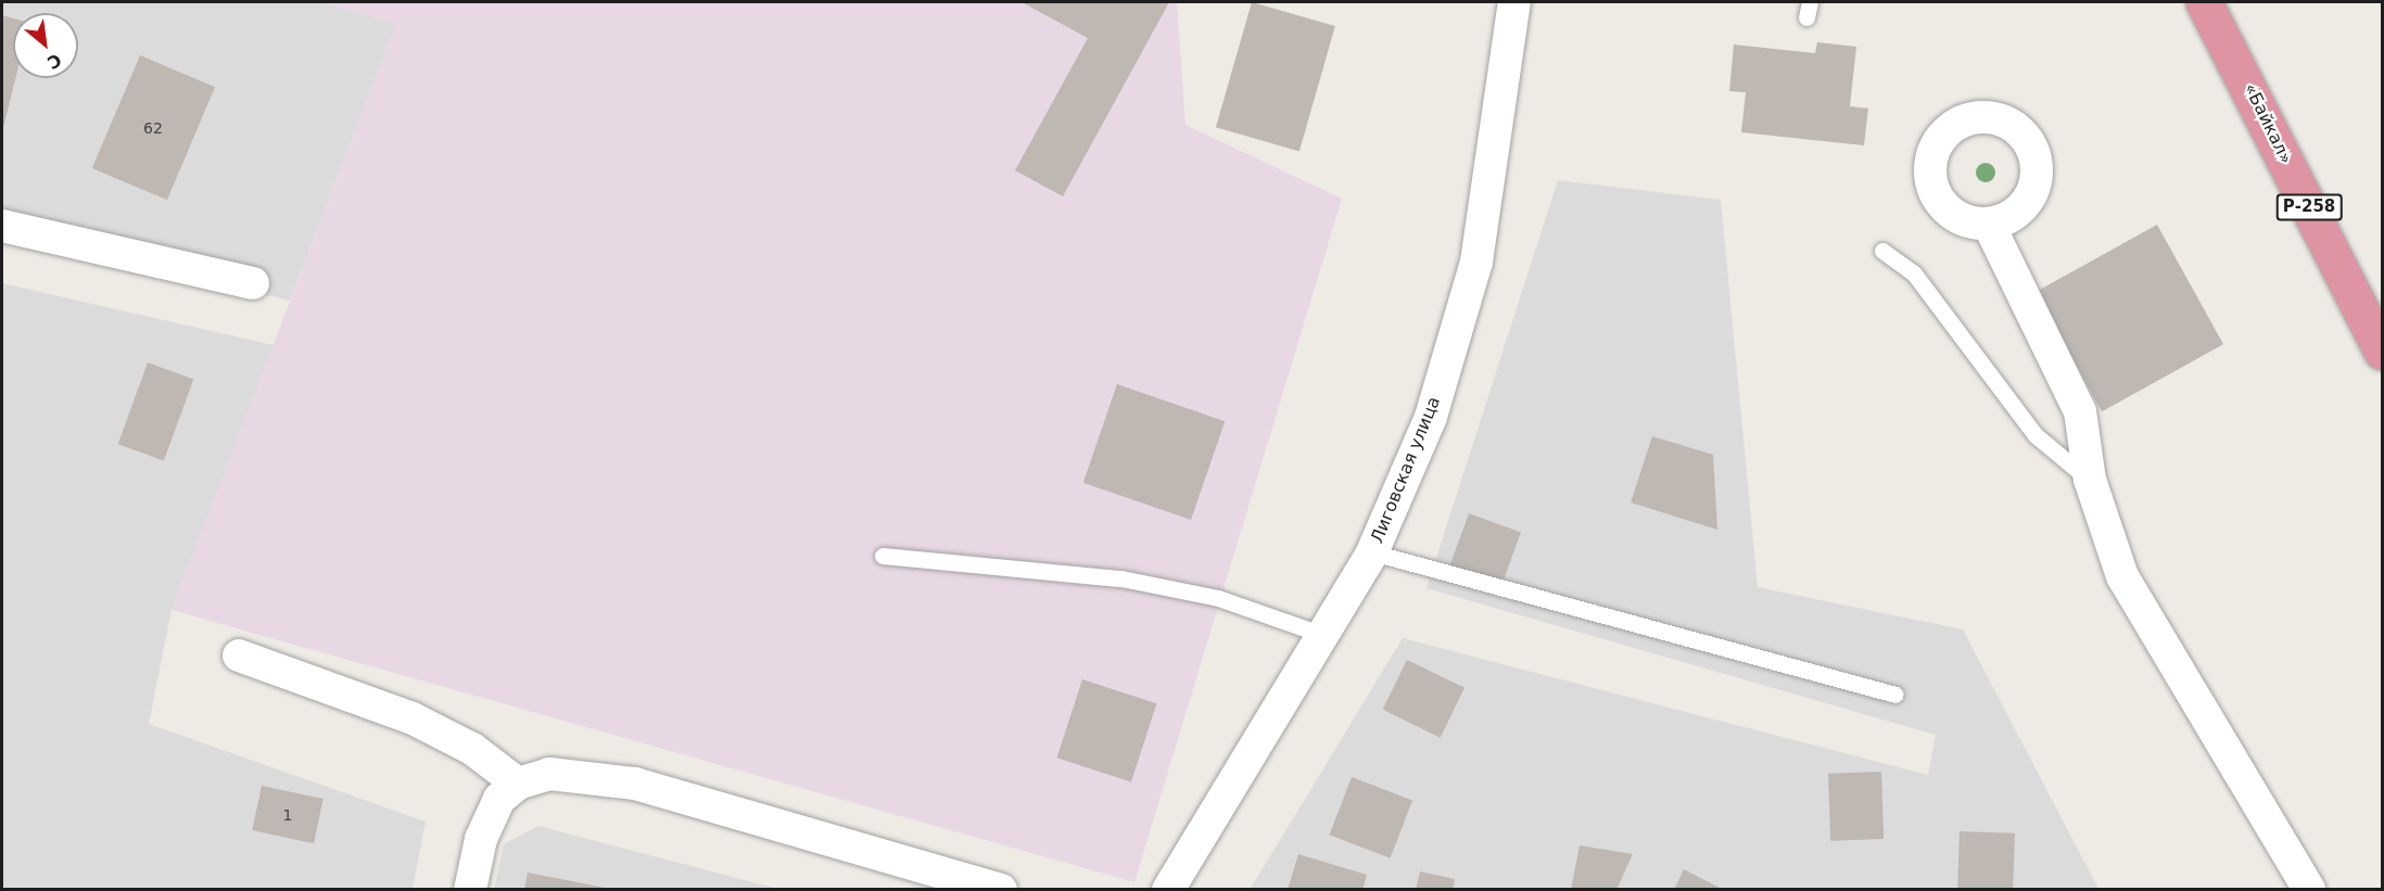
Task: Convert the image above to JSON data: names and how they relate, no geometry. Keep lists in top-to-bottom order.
{
  "streets": {
    "highway": ["«Байкал»", "Р-258"],
    "street": ["Лиговская улица"]
  },
  "house_numbers": ["62", "1"],
  "north": "bottom right"
}
